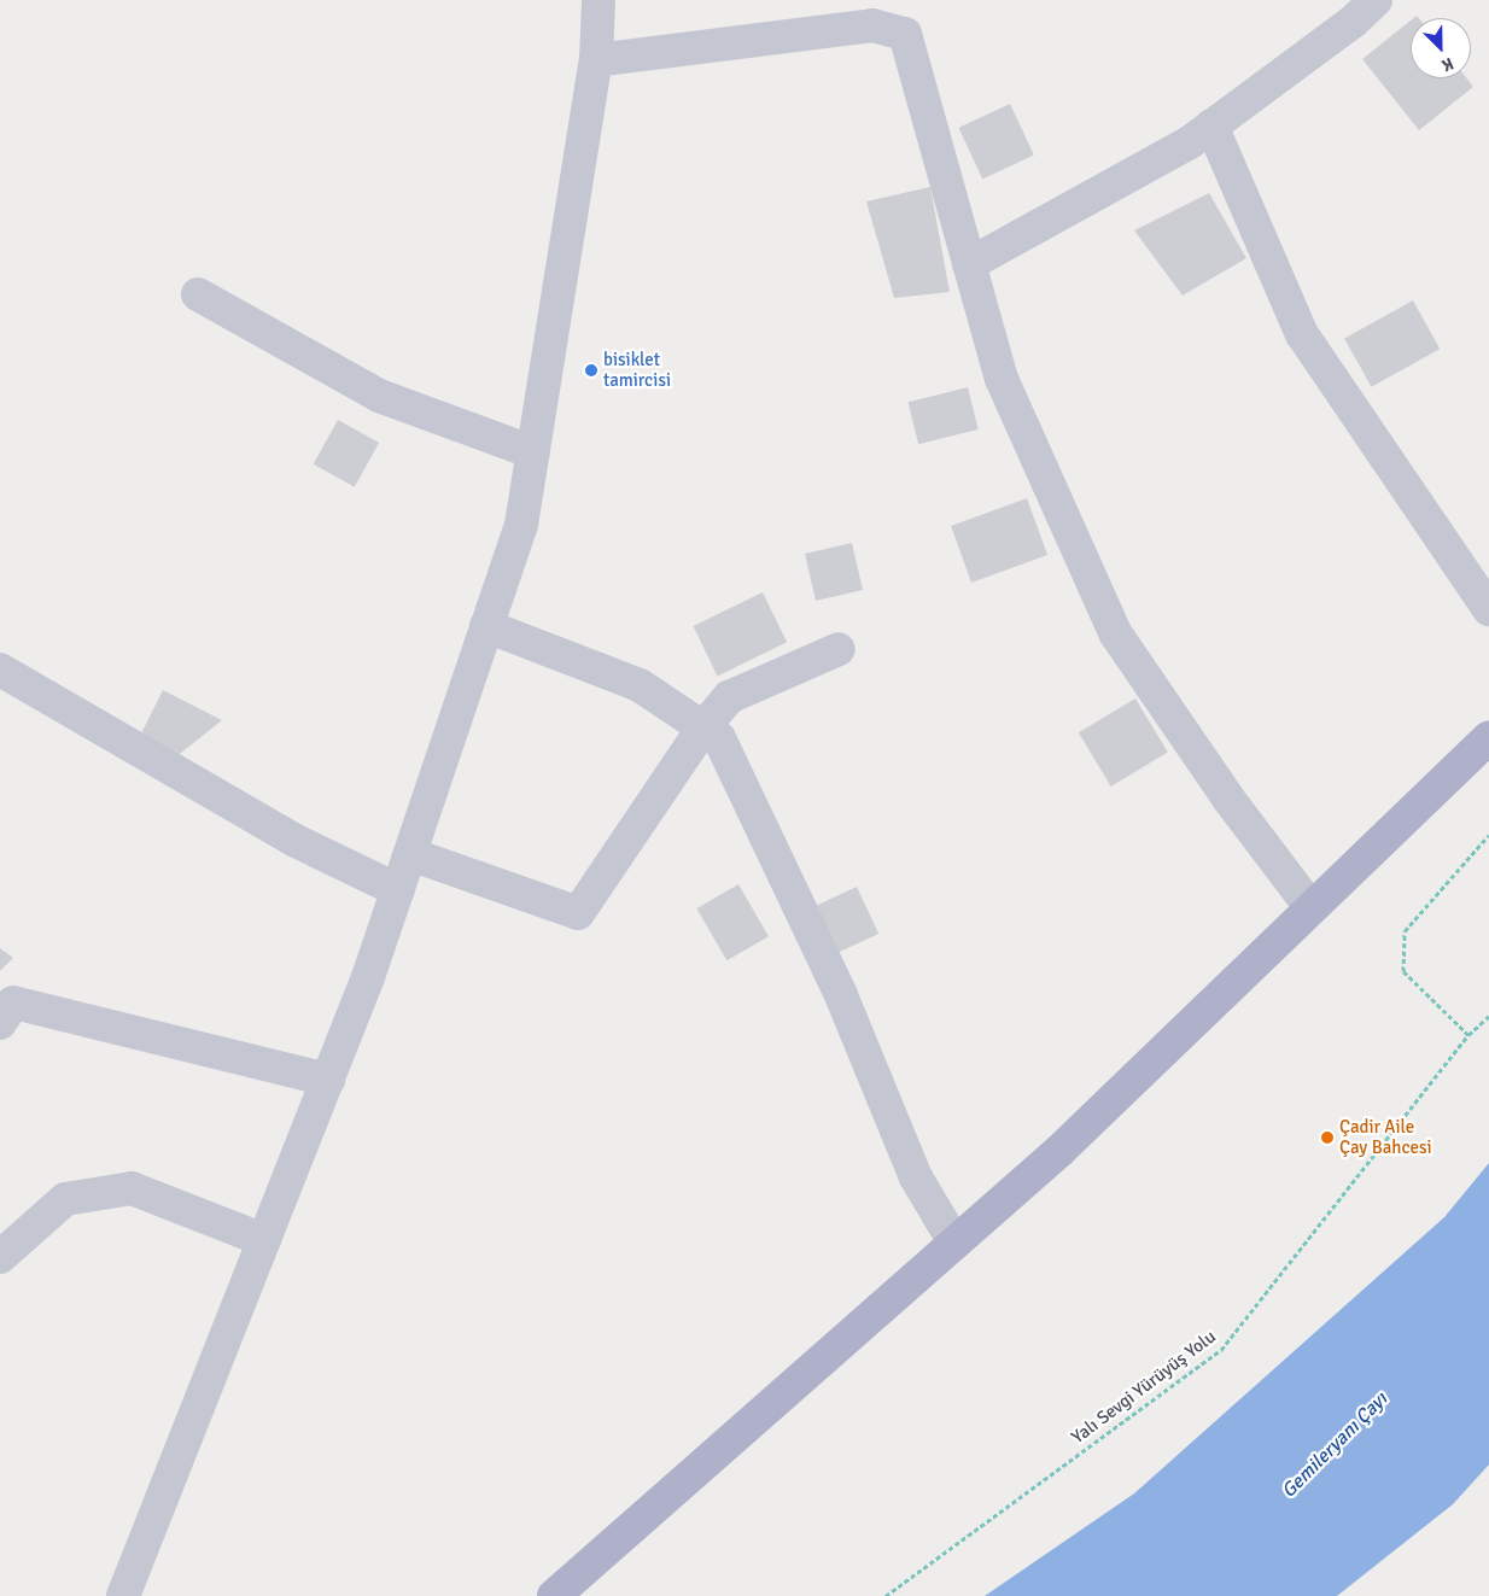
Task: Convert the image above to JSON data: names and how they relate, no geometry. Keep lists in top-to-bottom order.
{
  "streets": {
    "path": ["Yalı Sevgi Yürüyüş Yolu"]
  },
  "water": ["Gemileryanı Çayı"],
  "places": ["bisiklet tamircisi", "Çadir Aile Çay Bahcesi"],
  "north": "bottom right"
}
